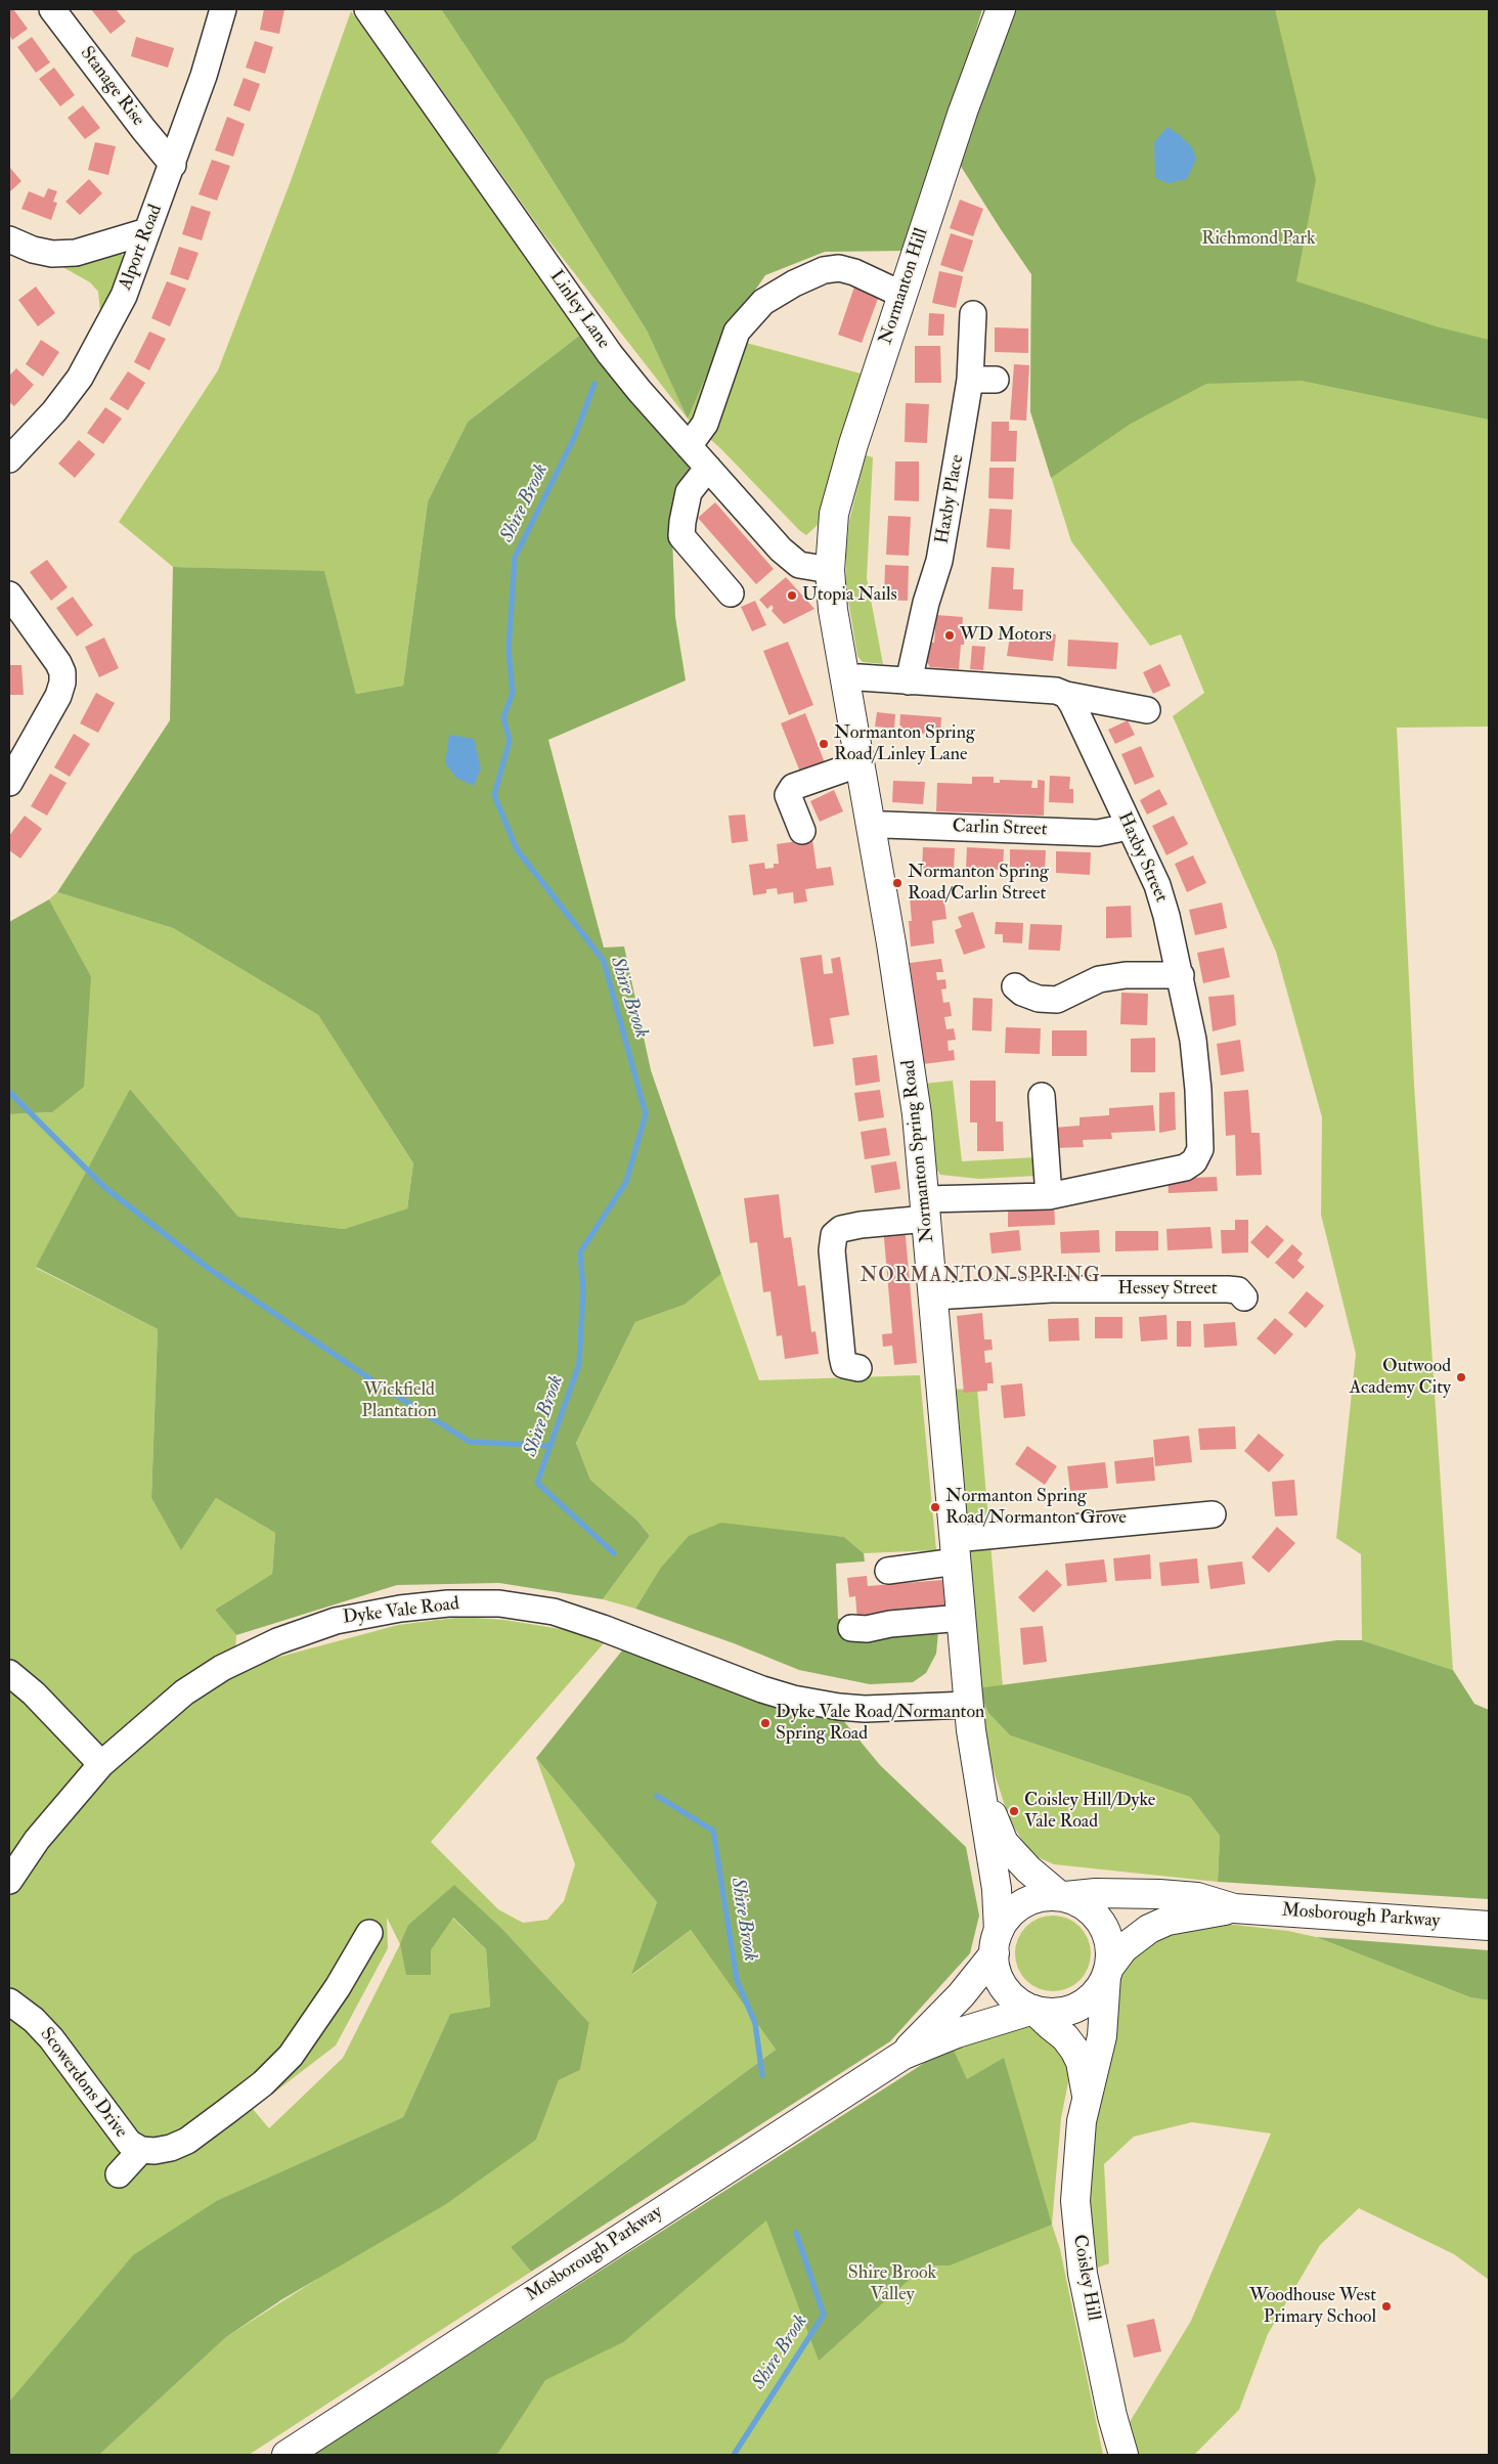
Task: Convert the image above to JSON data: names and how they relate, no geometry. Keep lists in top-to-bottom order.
{
  "streets": {
    "main road": [
      "Normanton Hill",
      "Normanton Spring Road",
      "Mosborough Parkway",
      "Coisley Hill"
    ],
    "street": [
      "Stanage Rise",
      "Alport Road",
      "Linley Lane",
      "Haxby Place",
      "Carlin Street",
      "Haxby Street",
      "Hessey Street",
      "Dyke Vale Road",
      "Scowerdons Drive"
    ]
  },
  "crossings": [
    ["Stanage Rise", "Alport Road"],
    ["Normanton Hill", "Linley Lane"],
    ["Normanton Hill", "Normanton Spring Road"],
    ["Linley Lane", "Normanton Spring Road"],
    ["Carlin Street", "Haxby Street"],
    ["Carlin Street", "Normanton Spring Road"],
    ["Haxby Street", "Normanton Spring Road"],
    ["Normanton Spring Road", "Hessey Street"],
    ["Normanton Spring Road", "Dyke Vale Road"],
    ["Normanton Spring Road", "Mosborough Parkway"],
    ["Normanton Spring Road", "Coisley Hill"],
    ["Mosborough Parkway", "Coisley Hill"]
  ],
  "districts": ["NORMANTON SPRING"],
  "water": ["Shire Brook"],
  "parks": ["Richmond Park", "Wickfield Plantation", "Shire Brook Valley"],
  "places": [
    "Utopia Nails",
    "WD Motors",
    "Normanton Spring Road/Linley Lane",
    "Normanton Spring Road/Carlin Street",
    "Outwood Academy City",
    "Normanton Spring Road/Normanton Grove",
    "Dyke Vale Road/Normanton Spring Road",
    "Coisley Hill/Dyke Vale Road",
    "Woodhouse West Primary School"
  ]
}
